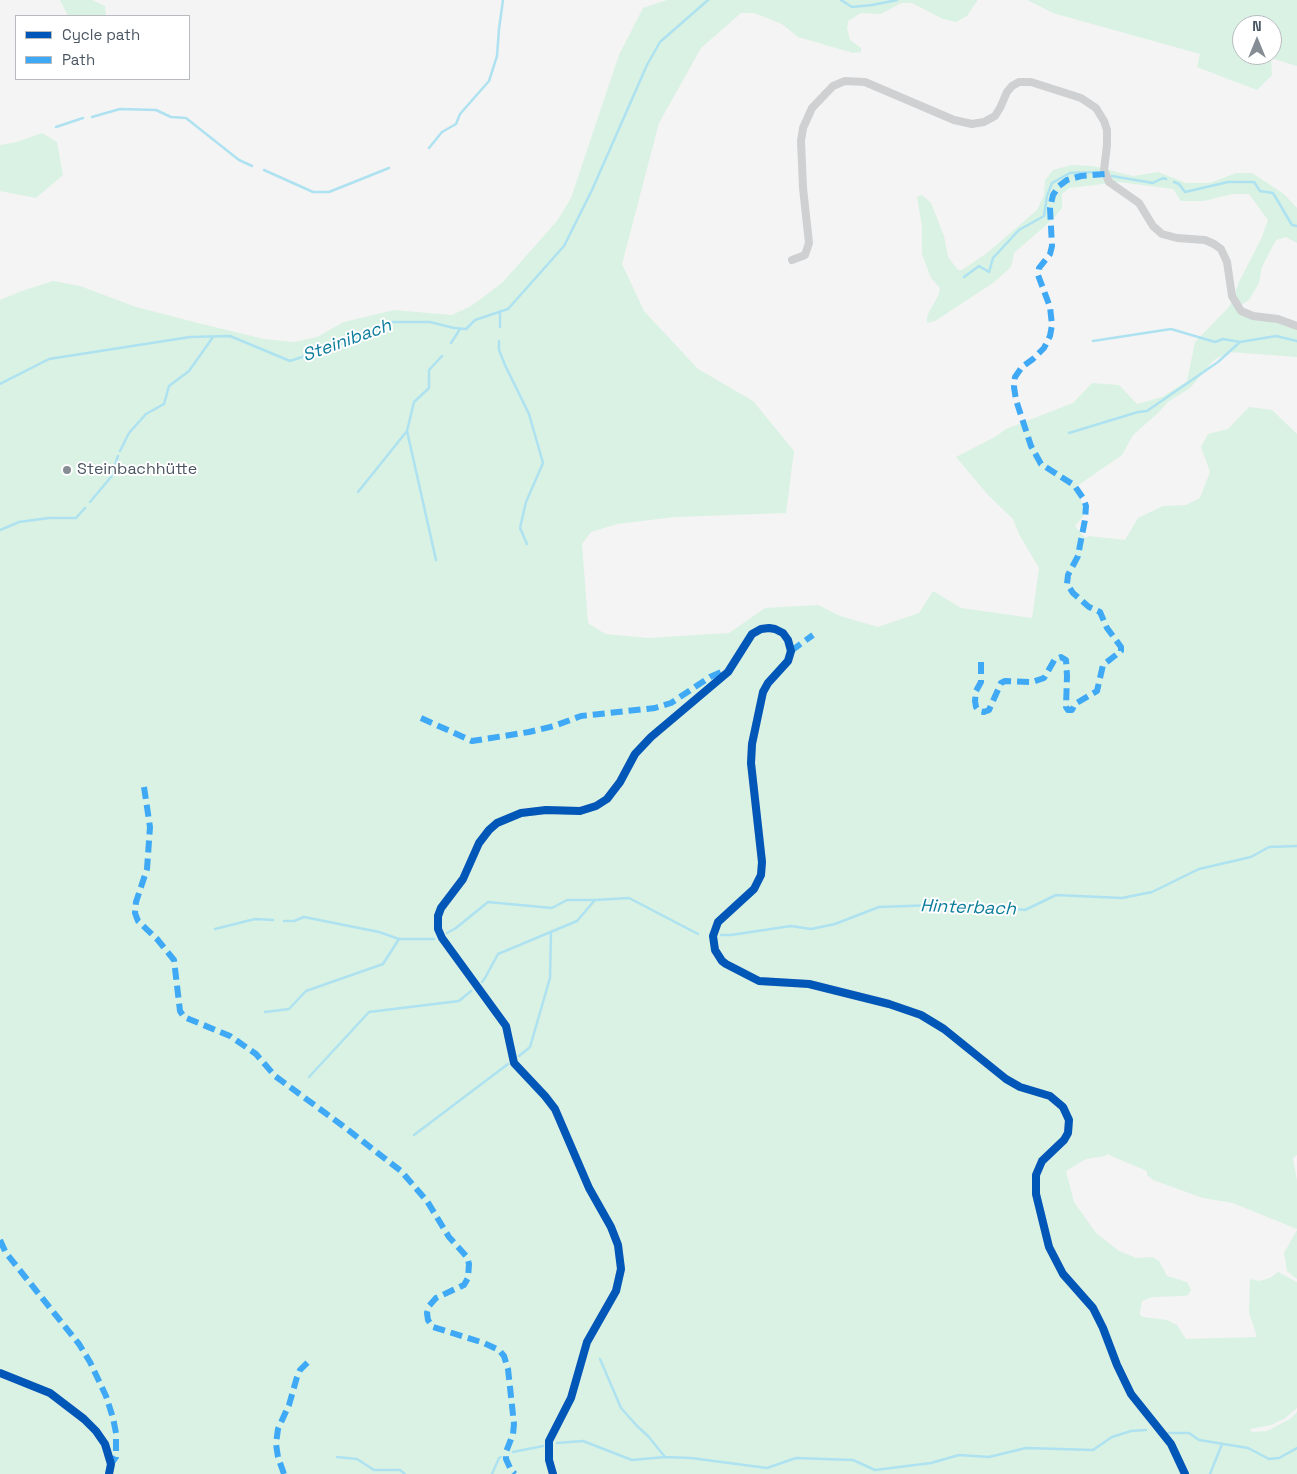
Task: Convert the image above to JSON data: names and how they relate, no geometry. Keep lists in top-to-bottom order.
{
  "water": ["Steinibach", "Hinterbach"],
  "places": ["Steinbachhütte"],
  "legend": ["Cycle path", "Path"],
  "north": "top"
}
